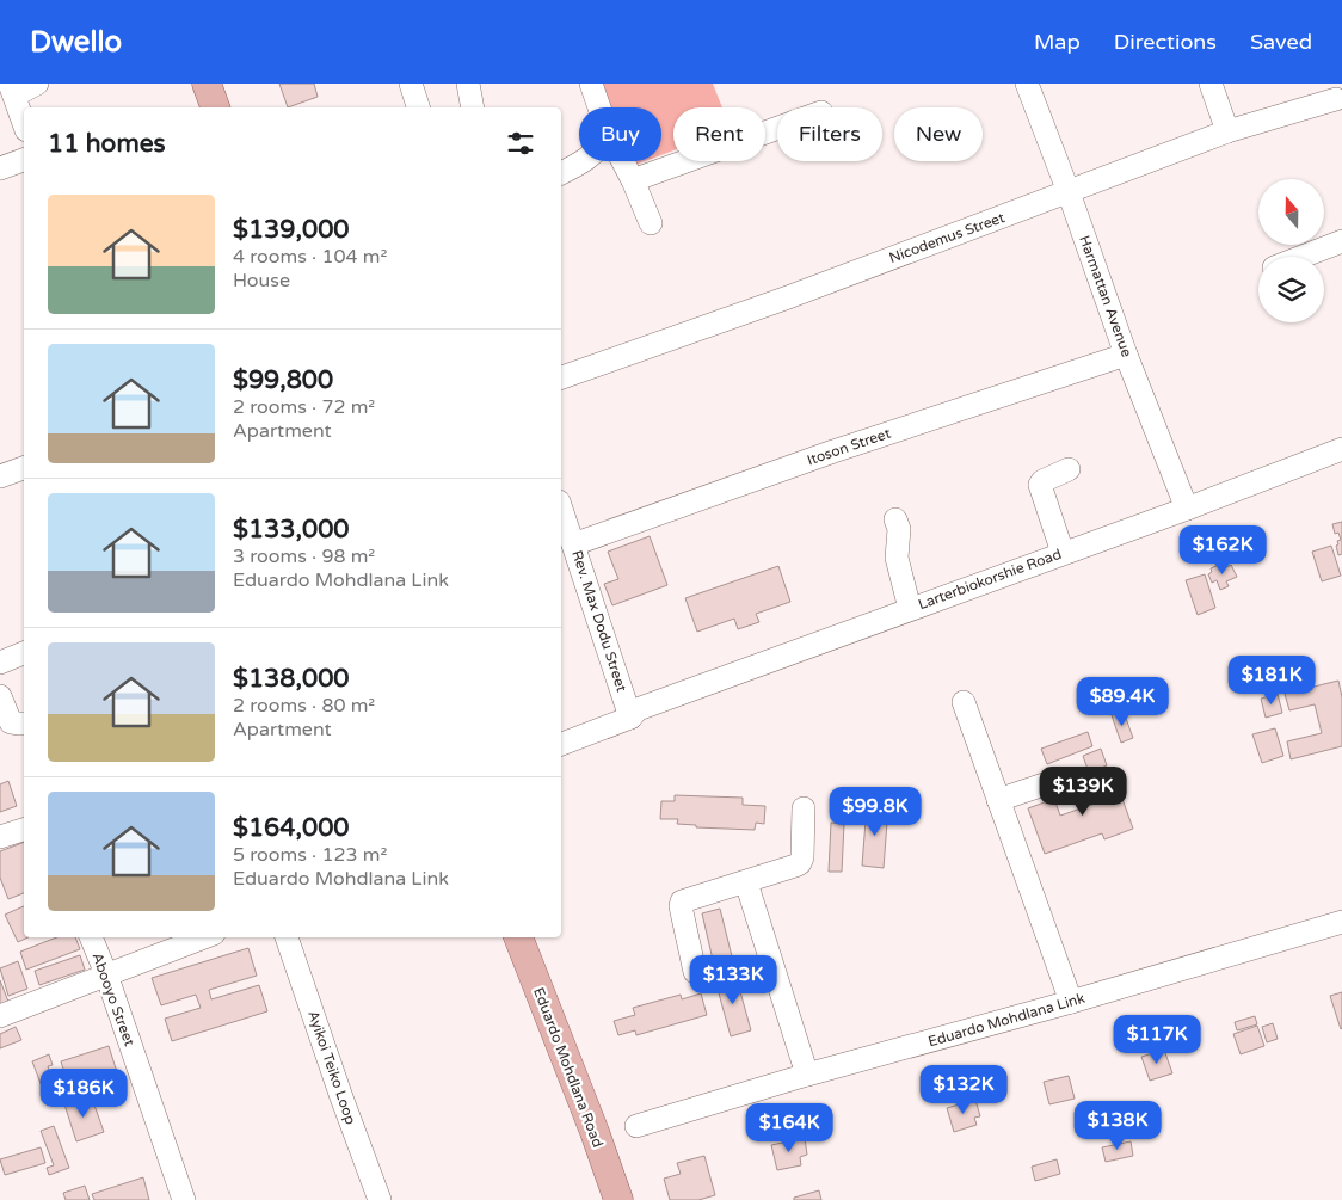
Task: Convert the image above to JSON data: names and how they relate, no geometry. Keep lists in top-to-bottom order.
{
  "streets": {
    "main road": ["Eduardo Mohdlana Road"],
    "street": [
      "Nicodemus Street",
      "Harmattan Avenue",
      "Itoson Street",
      "Larterbiokorshie Road",
      "Rev. Max Dodu Street",
      "Abooyo Street",
      "Eduardo Mohdlana Link",
      "Ayikoi Teiko Loop"
    ]
  },
  "crossings": [
    ["Nicodemus Street", "Harmattan Avenue"],
    ["Harmattan Avenue", "Itoson Street"],
    ["Harmattan Avenue", "Larterbiokorshie Road"],
    ["Itoson Street", "Rev. Max Dodu Street"],
    ["Larterbiokorshie Road", "Rev. Max Dodu Street"]
  ],
  "north": "top",
  "page": {
    "header": "Dwello",
    "nav": ["Map", "Directions", "Saved"],
    "chip": [
      "Buy",
      "Rent",
      "Filters",
      "New"
    ],
    "heading": "11 homes",
    "list": [
      {
        "name": "$139,000",
        "note": "4 rooms · 104 m² · House"
      },
      {
        "name": "$99,800",
        "note": "2 rooms · 72 m² · Apartment"
      },
      {
        "name": "$133,000",
        "note": "3 rooms · 98 m² · Eduardo Mohdlana Link"
      },
      {
        "name": "$138,000",
        "note": "2 rooms · 80 m² · Apartment"
      },
      {
        "name": "$164,000",
        "note": "5 rooms · 123 m² · Eduardo Mohdlana Link"
      }
    ],
    "price": [
      "$162K",
      "$181K",
      "$89.4K",
      "$139K",
      "$99.8K",
      "$133K",
      "$117K",
      "$132K",
      "$186K",
      "$138K",
      "$164K"
    ]
  }
}
